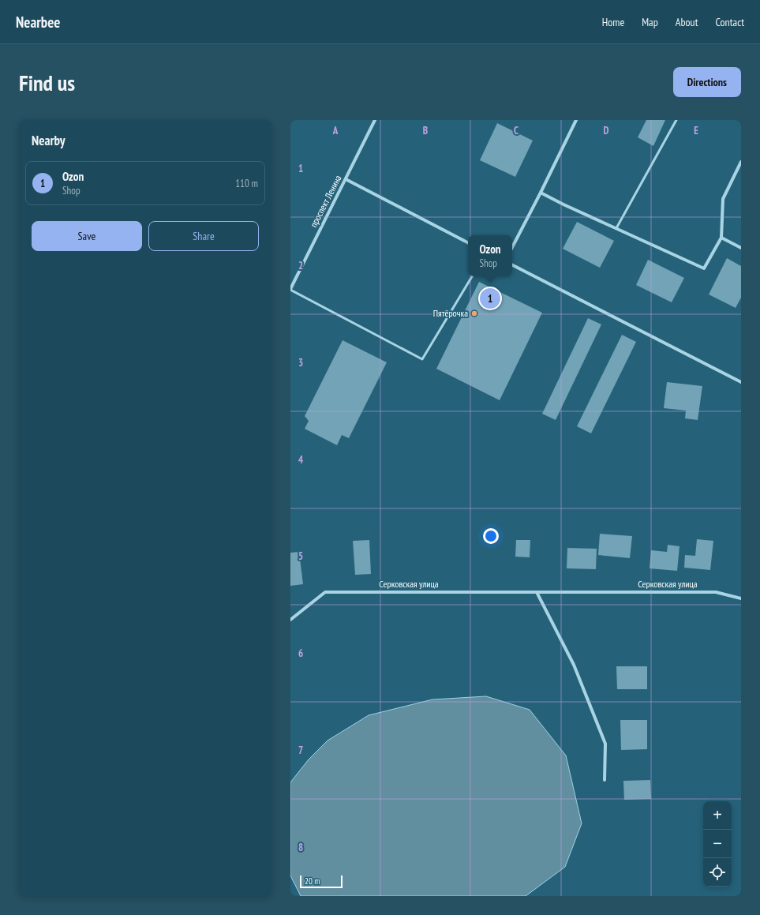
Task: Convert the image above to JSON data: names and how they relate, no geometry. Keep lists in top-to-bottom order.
{
  "streets": {
    "street": ["проспект Ленина", "Серковская улица"]
  },
  "places": ["Пятёрочка"],
  "scale_bar": "20 m",
  "page": {
    "header": "Nearbee",
    "nav": [
      "Home",
      "Map",
      "About",
      "Contact"
    ],
    "buttons": [
      "Directions",
      ["Save", "Share"]
    ],
    "title": "Find us",
    "heading": "Nearby",
    "list": [
      {
        "mark": "1",
        "name": "Ozon",
        "note": "Shop",
        "value": "110 m"
      }
    ],
    "popup": ["Ozon", "Shop"],
    "pins": "1",
    "map_buttons": ["+", "−"],
    "scale": "20 m"
  },
  "grid": {
    "columns": [
      "A",
      "B",
      "C",
      "D",
      "E"
    ],
    "rows": [
      "1",
      "2",
      "3",
      "4",
      "5",
      "6",
      "7",
      "8"
    ]
  }
}
